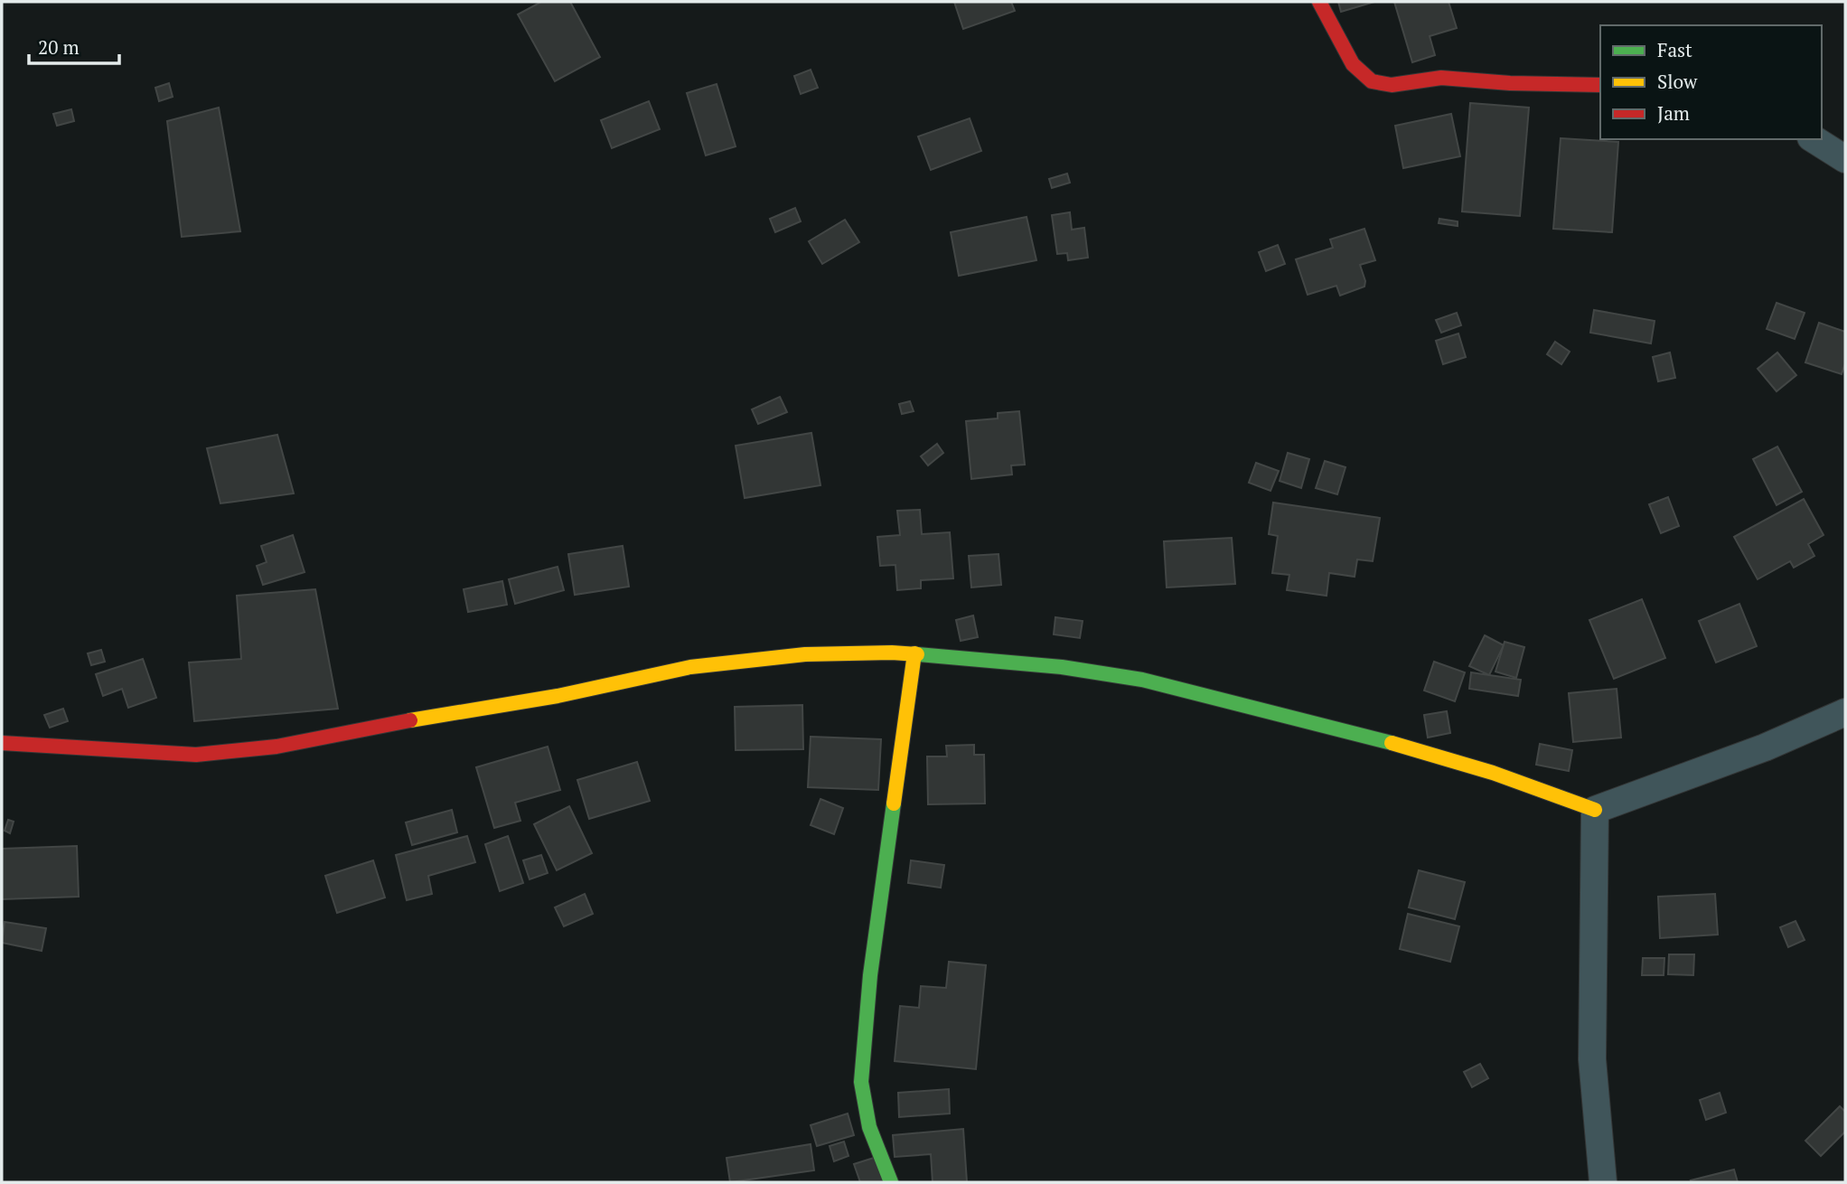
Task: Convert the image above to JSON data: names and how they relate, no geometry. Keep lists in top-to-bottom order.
{
  "legend": ["Fast", "Slow", "Jam"],
  "scale_bar": "20 m"
}
